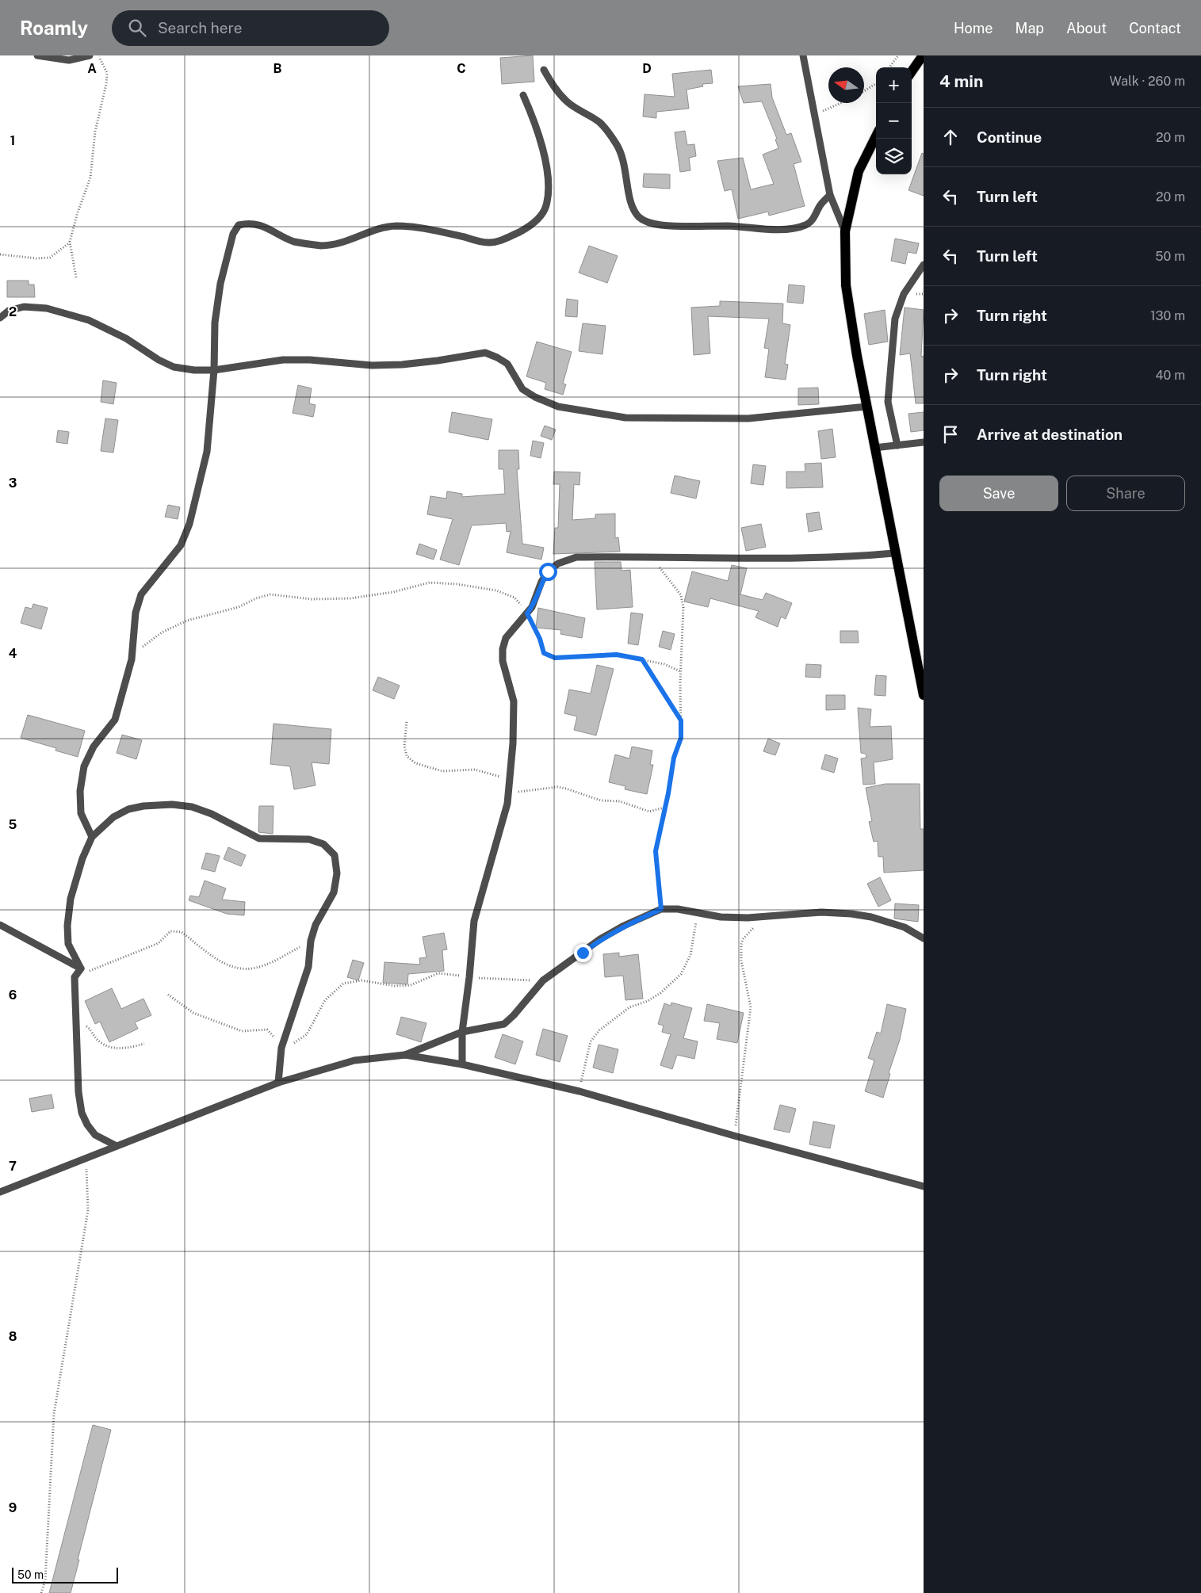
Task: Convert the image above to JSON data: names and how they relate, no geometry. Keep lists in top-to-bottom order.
{
  "scale_bar": "50 m",
  "north": "left",
  "page": {
    "header": "Roamly",
    "search": "Search here",
    "nav": [
      "Home",
      "Map",
      "About",
      "Contact"
    ],
    "heading": ["4 min", "Walk · 260 m"],
    "map_buttons": ["+", "−"],
    "list": [
      ["Continue", "20 m"],
      ["Turn left", "20 m"],
      ["Turn left", "50 m"],
      ["Turn right", "130 m"],
      ["Turn right", "40 m"],
      "Arrive at destination"
    ],
    "buttons": ["Save", "Share"],
    "scale": "50 m"
  },
  "grid": {
    "columns": [
      "A",
      "B",
      "C",
      "D"
    ],
    "rows": [
      "1",
      "2",
      "3",
      "4",
      "5",
      "6",
      "7",
      "8",
      "9"
    ]
  }
}
